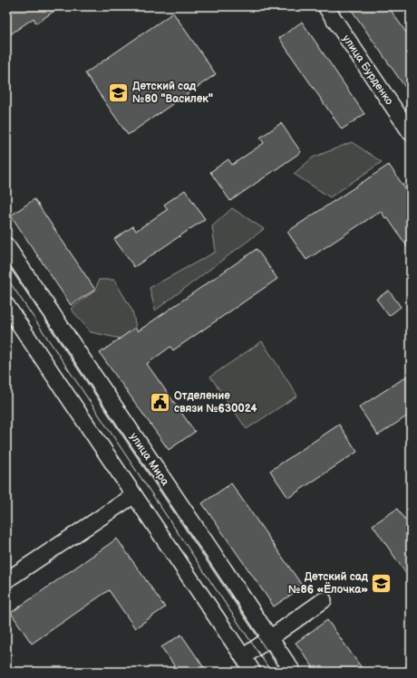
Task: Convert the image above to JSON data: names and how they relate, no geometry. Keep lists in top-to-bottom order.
{
  "streets": {
    "street": ["улица Бурденко", "улица Мира"]
  },
  "places": {
    "school or university": ["Детский сад №80 \"Василек\"", "Детский сад №86 «Ёлочка»"],
    "public building": ["Отделение связи №630024"]
  }
}
